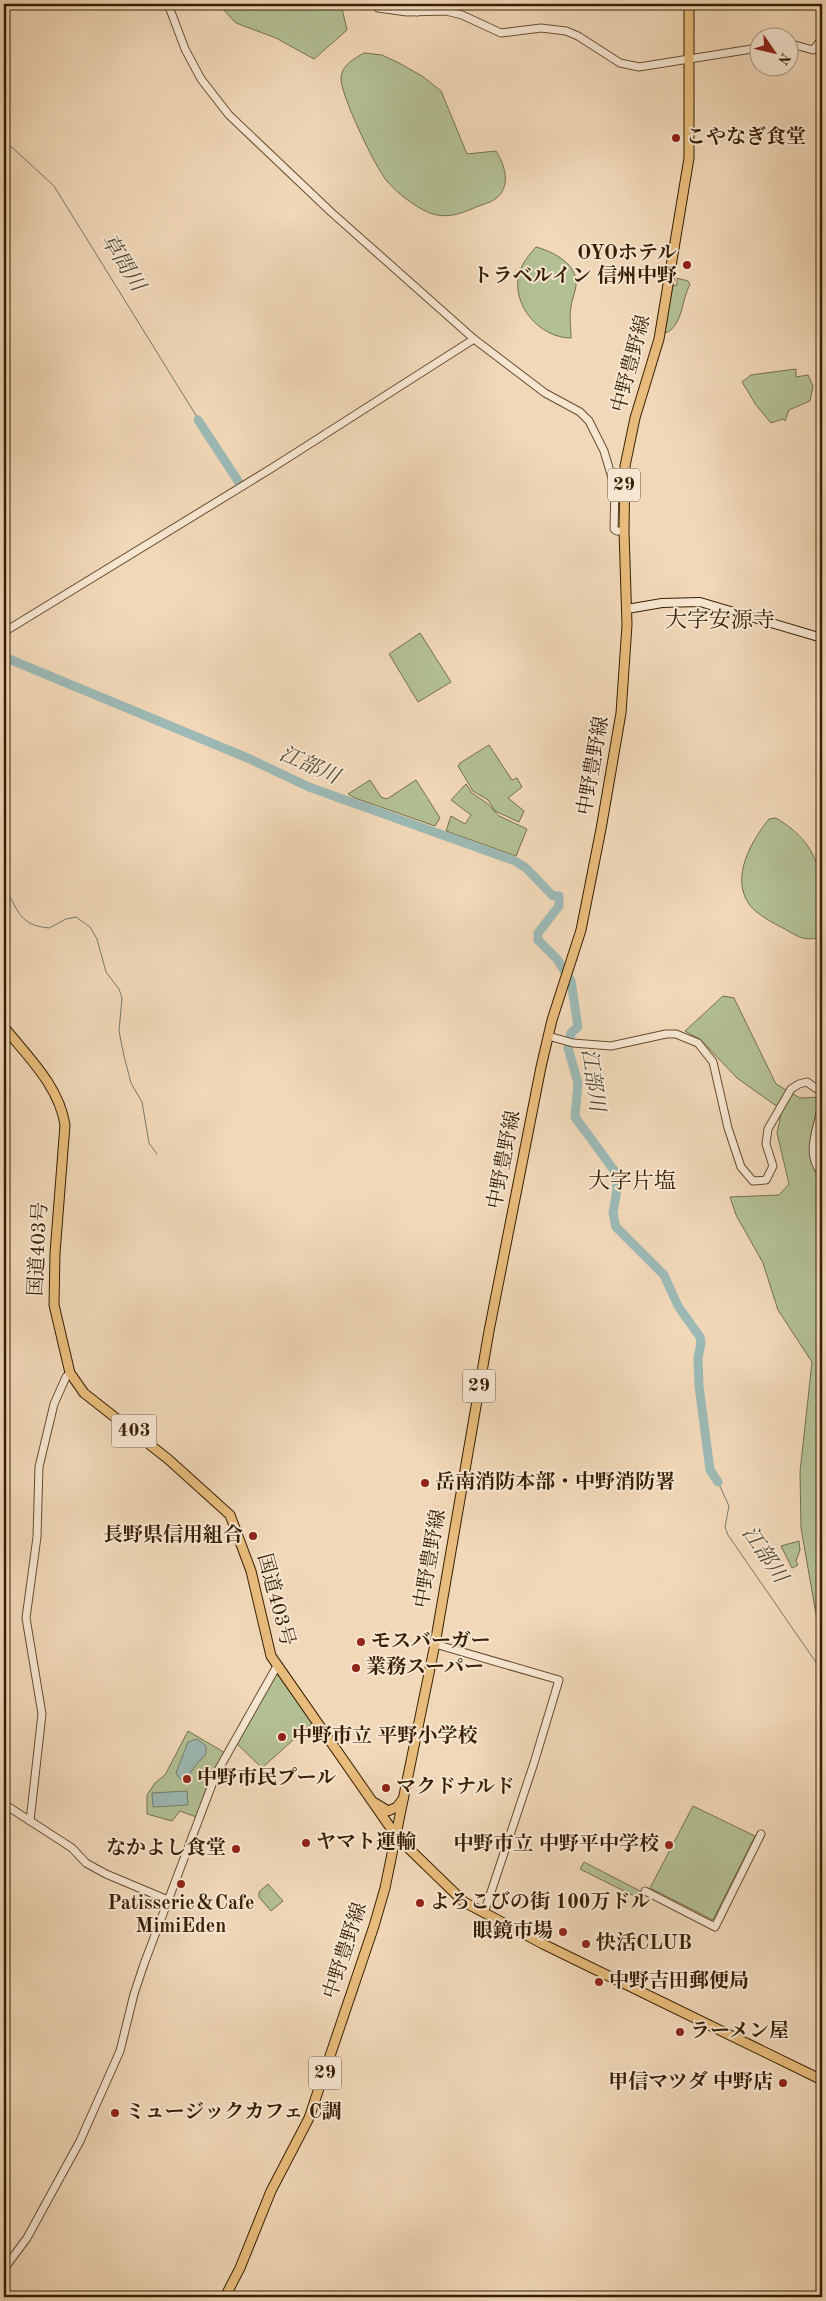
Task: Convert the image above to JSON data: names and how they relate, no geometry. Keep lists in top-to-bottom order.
{
  "streets": {
    "main road": [
      "中野豊野線",
      "29",
      "国道403号",
      "403"
    ]
  },
  "crossings": [
    ["中野豊野線", "国道403号"]
  ],
  "districts": ["大字安源寺", "大字片塩"],
  "water": ["草間川", "江部川"],
  "places": [
    "こやなぎ食堂",
    "OYOホテル トラベルイン 信州中野",
    "岳南消防本部・中野消防署",
    "長野県信用組合",
    "モスバーガー",
    "業務スーパー",
    "中野市立 平野小学校",
    "中野市民プール",
    "マクドナルド",
    "ヤマト運輸",
    "中野市立 中野平中学校",
    "なかよし食堂",
    "Patisserie＆Cafe MimiEden",
    "よろこびの街 100万ドル",
    "眼鏡市場",
    "快活CLUB",
    "中野吉田郵便局",
    "ラーメン屋",
    "甲信マツダ 中野店",
    "ミュージックカフェ C調"
  ],
  "north": "bottom right"
}
